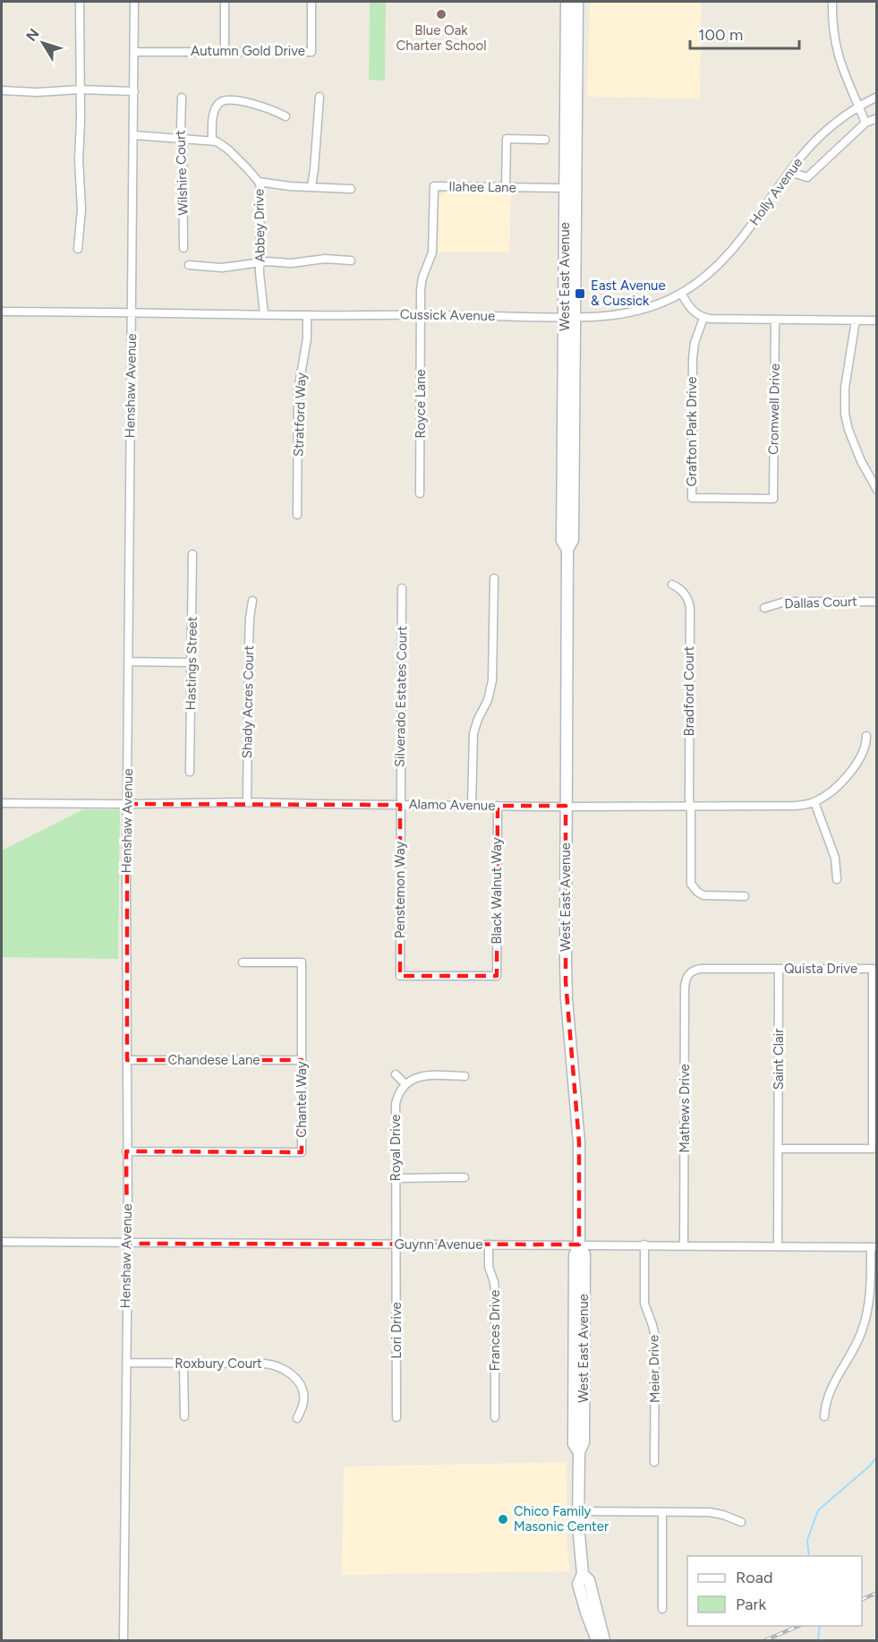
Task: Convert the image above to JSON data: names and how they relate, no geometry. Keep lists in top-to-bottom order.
{
  "streets": {
    "main road": ["West East Avenue"],
    "street": [
      "Autumn Gold Drive",
      "Wilshire Court",
      "Ilahee Lane",
      "Holly Avenue",
      "Abbey Drive",
      "Cussick Avenue",
      "Henshaw Avenue",
      "Royce Lane",
      "Cromwell Drive",
      "Stratford Way",
      "Grafton Park Drive",
      "Dallas Court",
      "Hastings Street",
      "Bradford Court",
      "Silverado Estates Court",
      "Shady Acres Court",
      "Alamo Avenue",
      "Penstemon Way",
      "Black Walnut Way",
      "Quista Drive",
      "Saint Clair",
      "Chandese Lane",
      "Chantel Way",
      "Mathews Drive",
      "Royal Drive",
      "Guynn Avenue",
      "Lori Drive",
      "Frances Drive",
      "Roxbury Court",
      "Meier Drive"
    ]
  },
  "crossings": [
    ["Autumn Gold Drive", "Henshaw Avenue"],
    ["Ilahee Lane", "West East Avenue"],
    ["Ilahee Lane", "Cussick Avenue"],
    ["Ilahee Lane", "Royce Lane"],
    ["Holly Avenue", "Cussick Avenue"],
    ["Abbey Drive", "Cussick Avenue"],
    ["West East Avenue", "Cussick Avenue"],
    ["West East Avenue", "Alamo Avenue"],
    ["West East Avenue", "Guynn Avenue"],
    ["Cussick Avenue", "Henshaw Avenue"],
    ["Cussick Avenue", "Royce Lane"],
    ["Cussick Avenue", "Stratford Way"],
    ["Henshaw Avenue", "Alamo Avenue"],
    ["Henshaw Avenue", "Chandese Lane"],
    ["Henshaw Avenue", "Chantel Way"],
    ["Henshaw Avenue", "Guynn Avenue"],
    ["Henshaw Avenue", "Roxbury Court"],
    ["Cromwell Drive", "Grafton Park Drive"],
    ["Bradford Court", "Alamo Avenue"],
    ["Silverado Estates Court", "Alamo Avenue"],
    ["Silverado Estates Court", "Penstemon Way"],
    ["Shady Acres Court", "Alamo Avenue"],
    ["Alamo Avenue", "Penstemon Way"],
    ["Alamo Avenue", "Black Walnut Way"],
    ["Penstemon Way", "Black Walnut Way"],
    ["Quista Drive", "Saint Clair"],
    ["Quista Drive", "Mathews Drive"],
    ["Saint Clair", "Guynn Avenue"],
    ["Chandese Lane", "Chantel Way"],
    ["Mathews Drive", "Guynn Avenue"],
    ["Royal Drive", "Guynn Avenue"],
    ["Royal Drive", "Lori Drive"],
    ["Guynn Avenue", "Lori Drive"],
    ["Guynn Avenue", "Frances Drive"],
    ["Guynn Avenue", "Meier Drive"]
  ],
  "places": {
    "other": ["Blue Oak Charter School", "Chico Family Masonic Center"],
    "transit": ["East Avenue & Cussick"]
  },
  "legend": ["Road", "Park"],
  "scale_bar": "100 m",
  "north": "top left"
}
